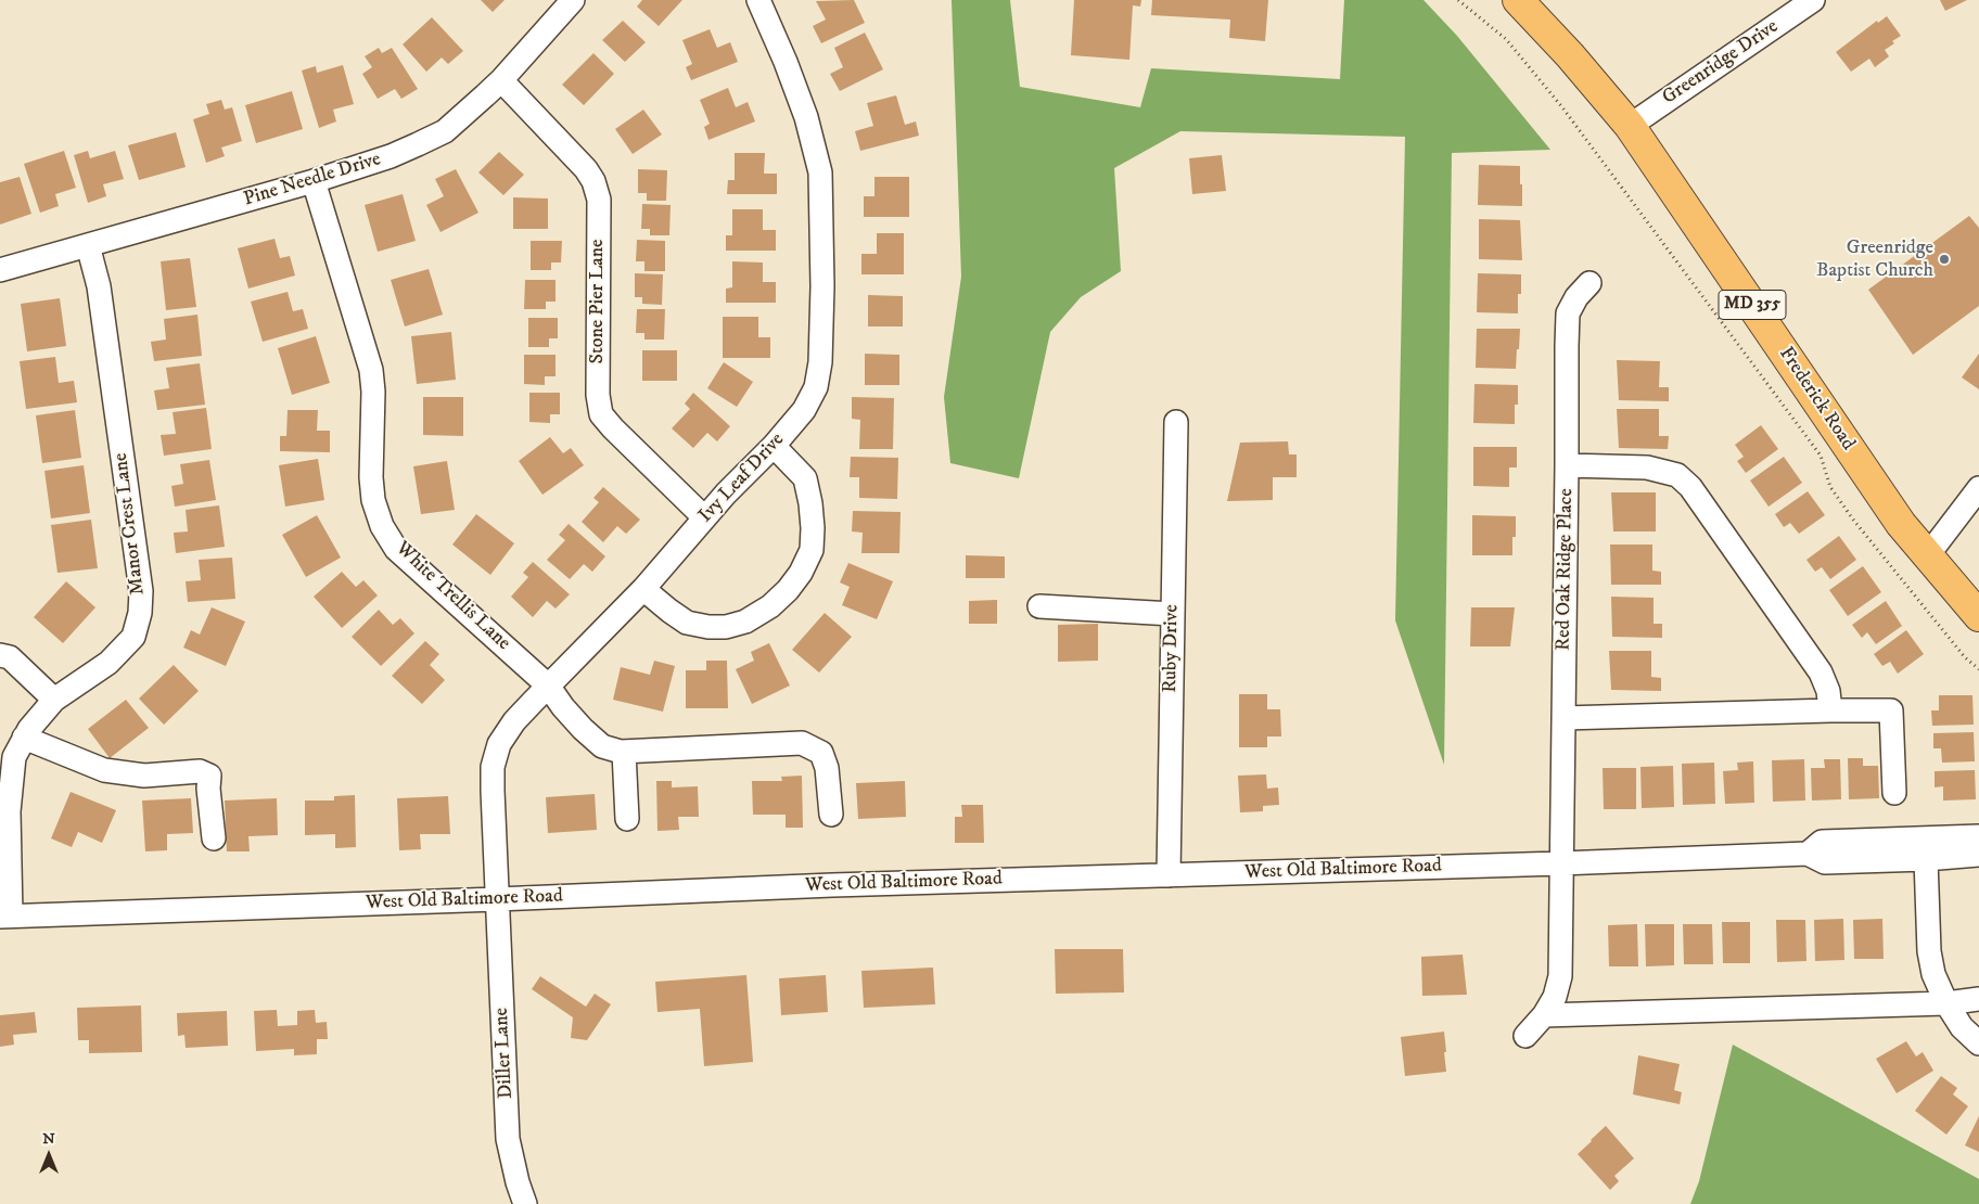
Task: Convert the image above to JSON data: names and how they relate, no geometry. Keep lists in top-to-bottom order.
{
  "streets": {
    "main road": ["MD 355", "Frederick Road"],
    "street": [
      "Greenridge Drive",
      "Pine Needle Drive",
      "Stone Pier Lane",
      "Ivy Leaf Drive",
      "Manor Crest Lane",
      "Red Oak Ridge Place",
      "White Trellis Lane",
      "Ruby Drive",
      "West Old Baltimore Road",
      "Diller Lane"
    ]
  },
  "crossings": [
    ["Greenridge Drive", "Frederick Road"],
    ["Pine Needle Drive", "Stone Pier Lane"],
    ["Pine Needle Drive", "Manor Crest Lane"],
    ["Pine Needle Drive", "White Trellis Lane"],
    ["Stone Pier Lane", "Ivy Leaf Drive"],
    ["Ivy Leaf Drive", "White Trellis Lane"],
    ["Ivy Leaf Drive", "West Old Baltimore Road"],
    ["Ivy Leaf Drive", "Diller Lane"],
    ["Manor Crest Lane", "West Old Baltimore Road"],
    ["Red Oak Ridge Place", "West Old Baltimore Road"],
    ["Ruby Drive", "West Old Baltimore Road"],
    ["West Old Baltimore Road", "Diller Lane"]
  ],
  "places": ["Greenridge Baptist Church"],
  "north": "top"
}
